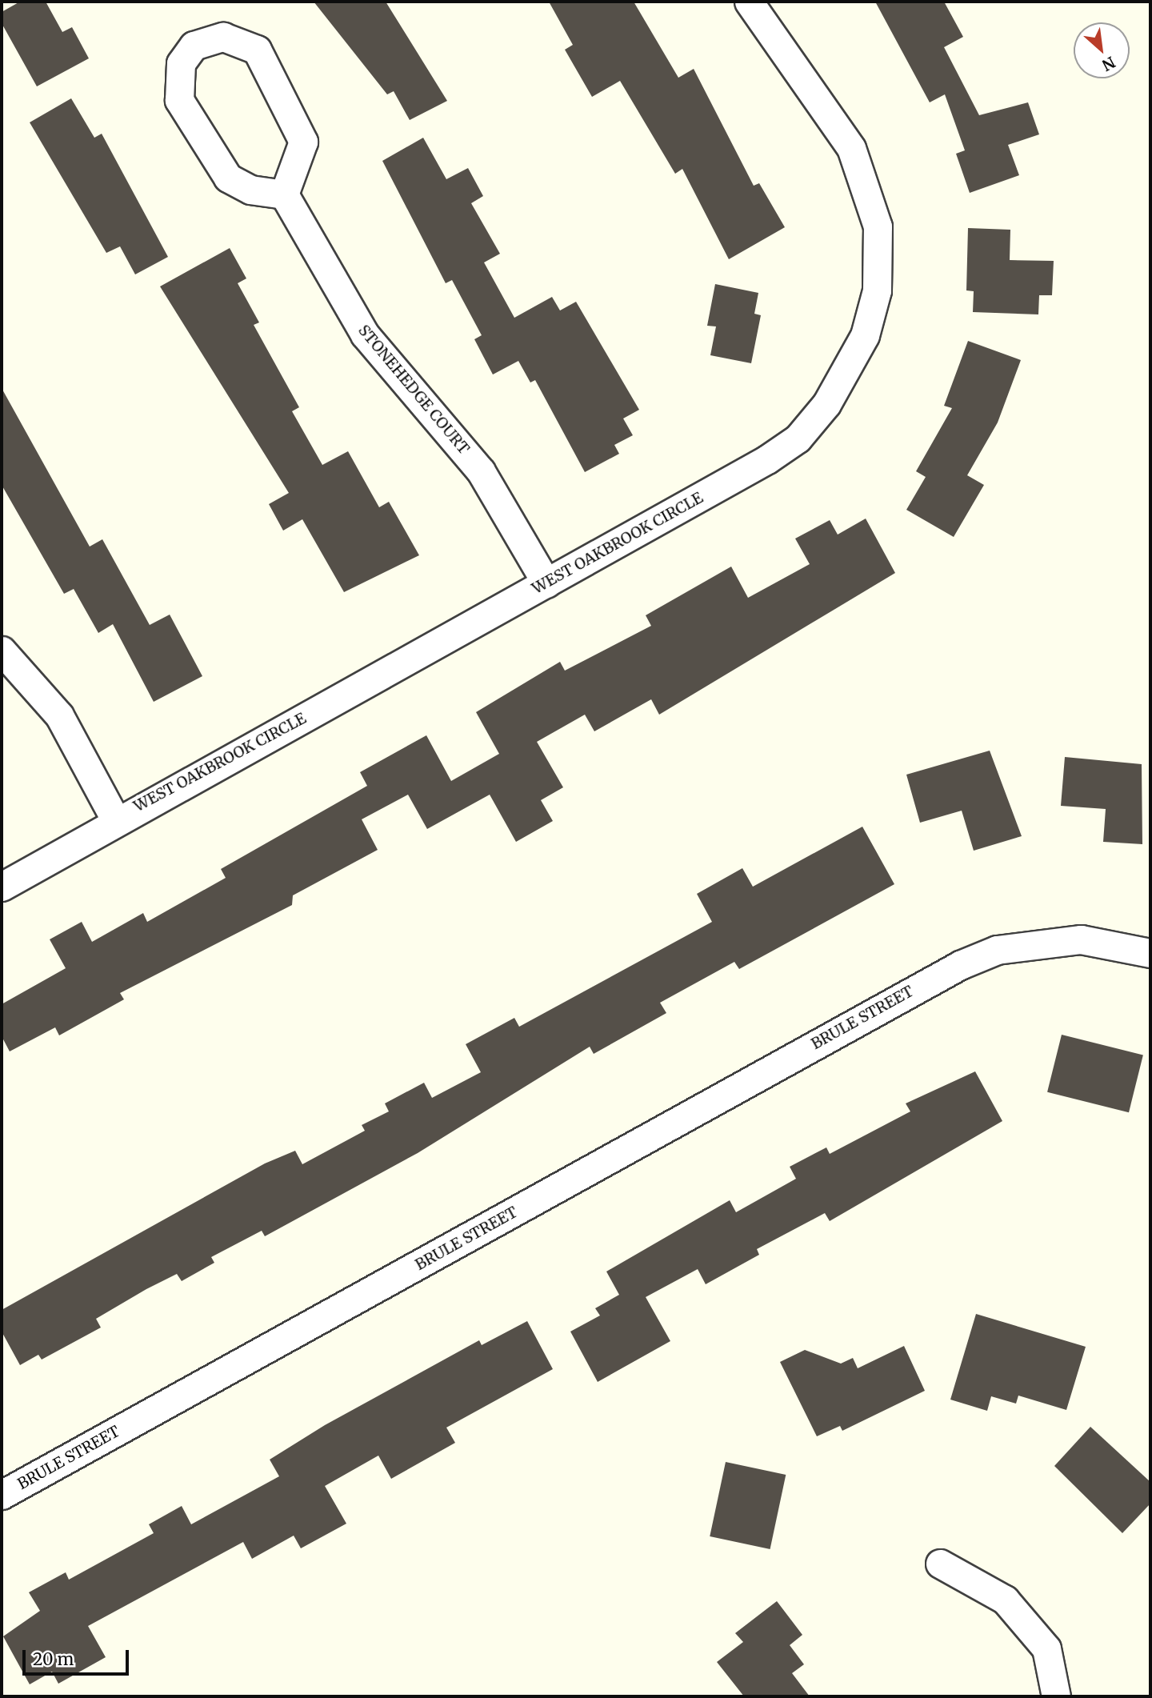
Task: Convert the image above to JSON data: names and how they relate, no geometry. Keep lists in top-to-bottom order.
{
  "streets": {
    "street": ["STONEHEDGE COURT", "WEST OAKBROOK CIRCLE", "BRULE STREET"]
  },
  "crossings": [
    ["STONEHEDGE COURT", "WEST OAKBROOK CIRCLE"]
  ],
  "scale_bar": "20 m",
  "north": "bottom right"
}
